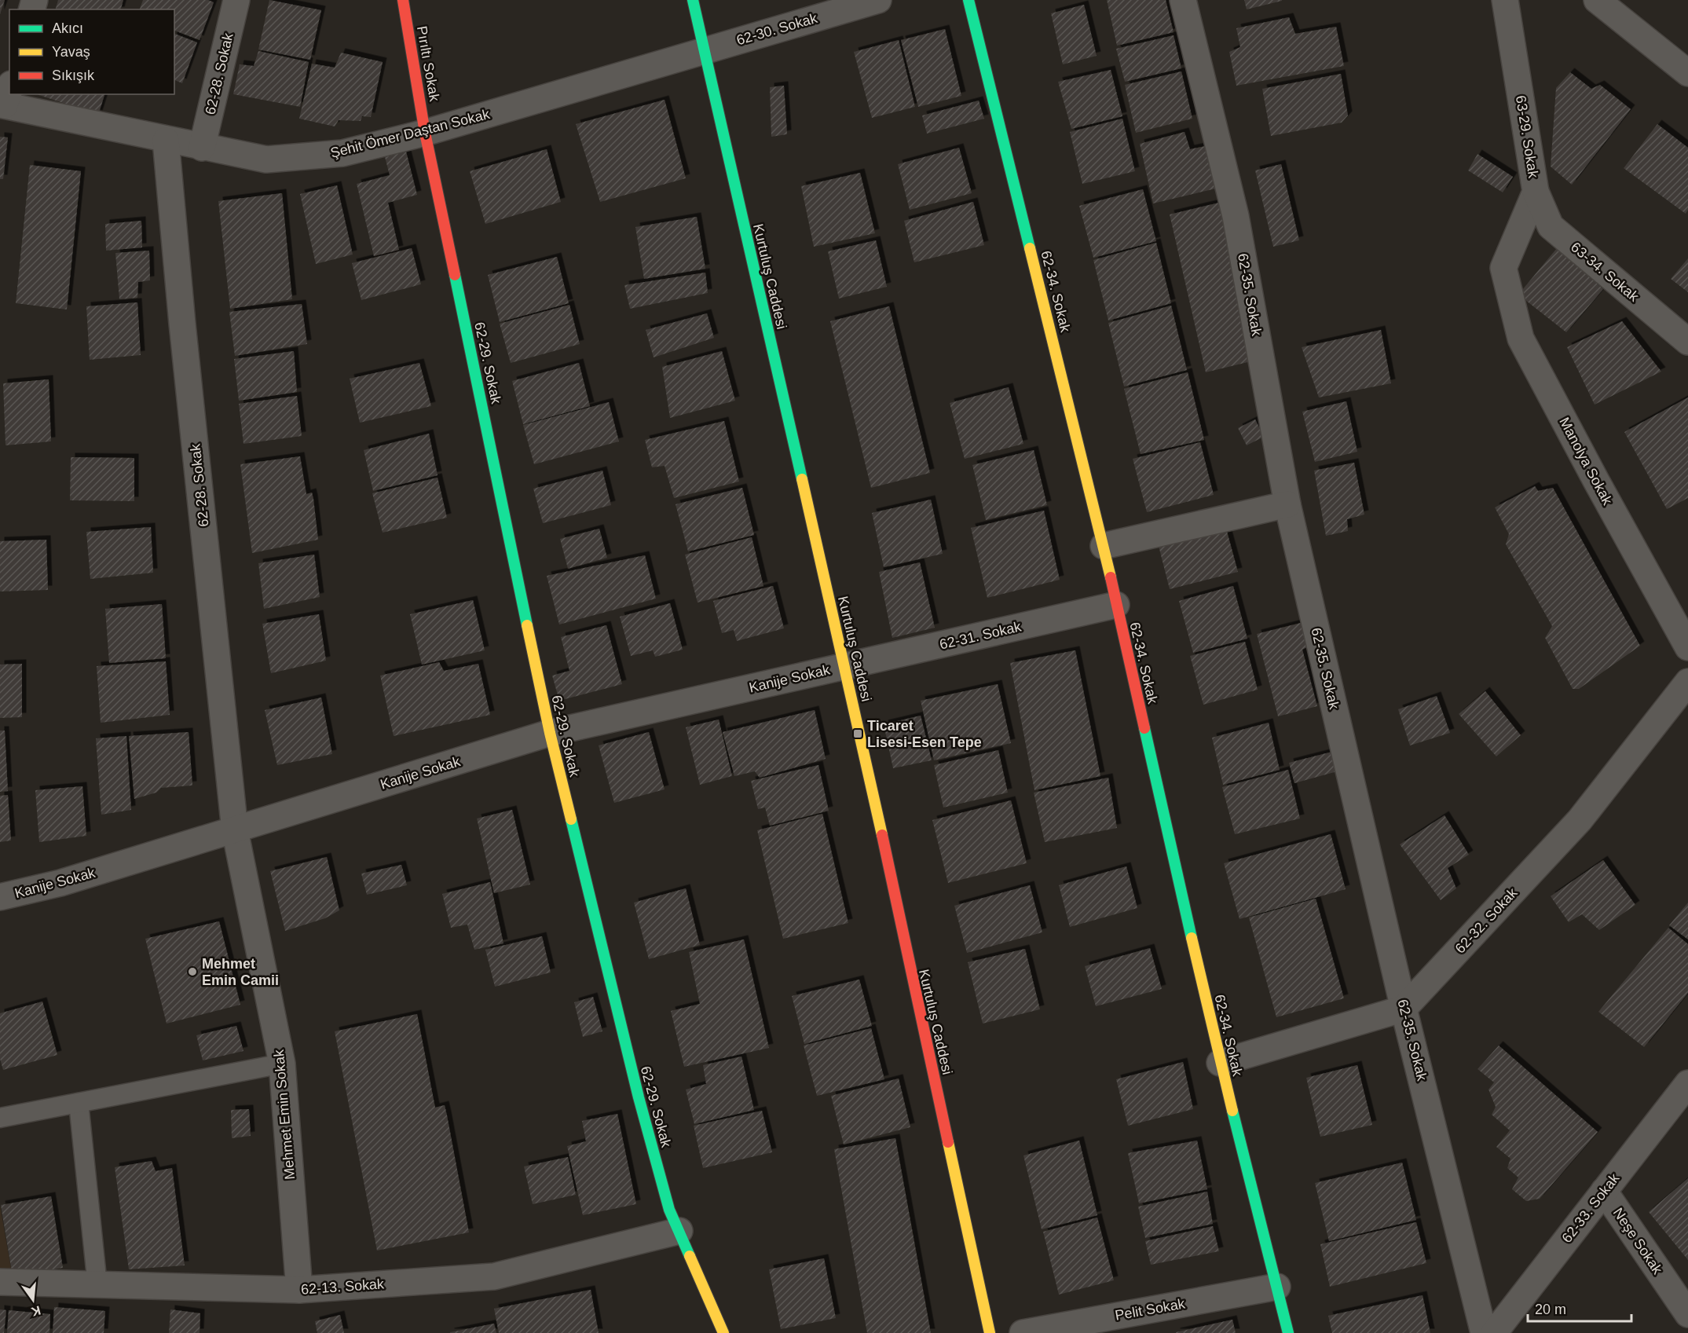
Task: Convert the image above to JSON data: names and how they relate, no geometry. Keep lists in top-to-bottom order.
{
  "streets": {
    "street": [
      "62-30. Sokak",
      "Pırıltı Sokak",
      "62-28. Sokak",
      "Şehit Ömer Daştan Sokak",
      "63-29. Sokak",
      "63-34. Sokak",
      "Kurtuluş Caddesi",
      "62-34. Sokak",
      "62-35. Sokak",
      "62-29. Sokak",
      "Manolya Sokak",
      "62-31. Sokak",
      "Kanije Sokak",
      "62-32. Sokak",
      "Mehmet Emin Sokak",
      "62-33. Sokak",
      "Neşe Sokak",
      "62-13. Sokak",
      "Pelit Sokak"
    ]
  },
  "crossings": [
    ["62-30. Sokak", "Şehit Ömer Daştan Sokak"],
    ["62-30. Sokak", "Kurtuluş Caddesi"],
    ["Pırıltı Sokak", "Şehit Ömer Daştan Sokak"],
    ["Pırıltı Sokak", "62-29. Sokak"],
    ["62-28. Sokak", "Şehit Ömer Daştan Sokak"],
    ["62-28. Sokak", "Kanije Sokak"],
    ["62-28. Sokak", "Mehmet Emin Sokak"],
    ["Şehit Ömer Daştan Sokak", "Kurtuluş Caddesi"],
    ["Şehit Ömer Daştan Sokak", "62-29. Sokak"],
    ["63-29. Sokak", "63-34. Sokak"],
    ["63-29. Sokak", "Manolya Sokak"],
    ["Kurtuluş Caddesi", "62-31. Sokak"],
    ["Kurtuluş Caddesi", "Kanije Sokak"],
    ["62-34. Sokak", "62-31. Sokak"],
    ["62-34. Sokak", "Pelit Sokak"],
    ["62-35. Sokak", "62-32. Sokak"],
    ["62-29. Sokak", "Kanije Sokak"],
    ["62-29. Sokak", "62-13. Sokak"],
    ["62-31. Sokak", "Kanije Sokak"],
    ["Kanije Sokak", "Mehmet Emin Sokak"],
    ["Mehmet Emin Sokak", "62-13. Sokak"],
    ["62-33. Sokak", "Neşe Sokak"]
  ],
  "places": {
    "transit": ["Ticaret Lisesi-Esen Tepe"],
    "other": ["Mehmet Emin Camii"]
  },
  "legend": ["Akıcı", "Yavaş", "Sıkışık"],
  "scale_bar": "20 m",
  "north": "bottom"
}
